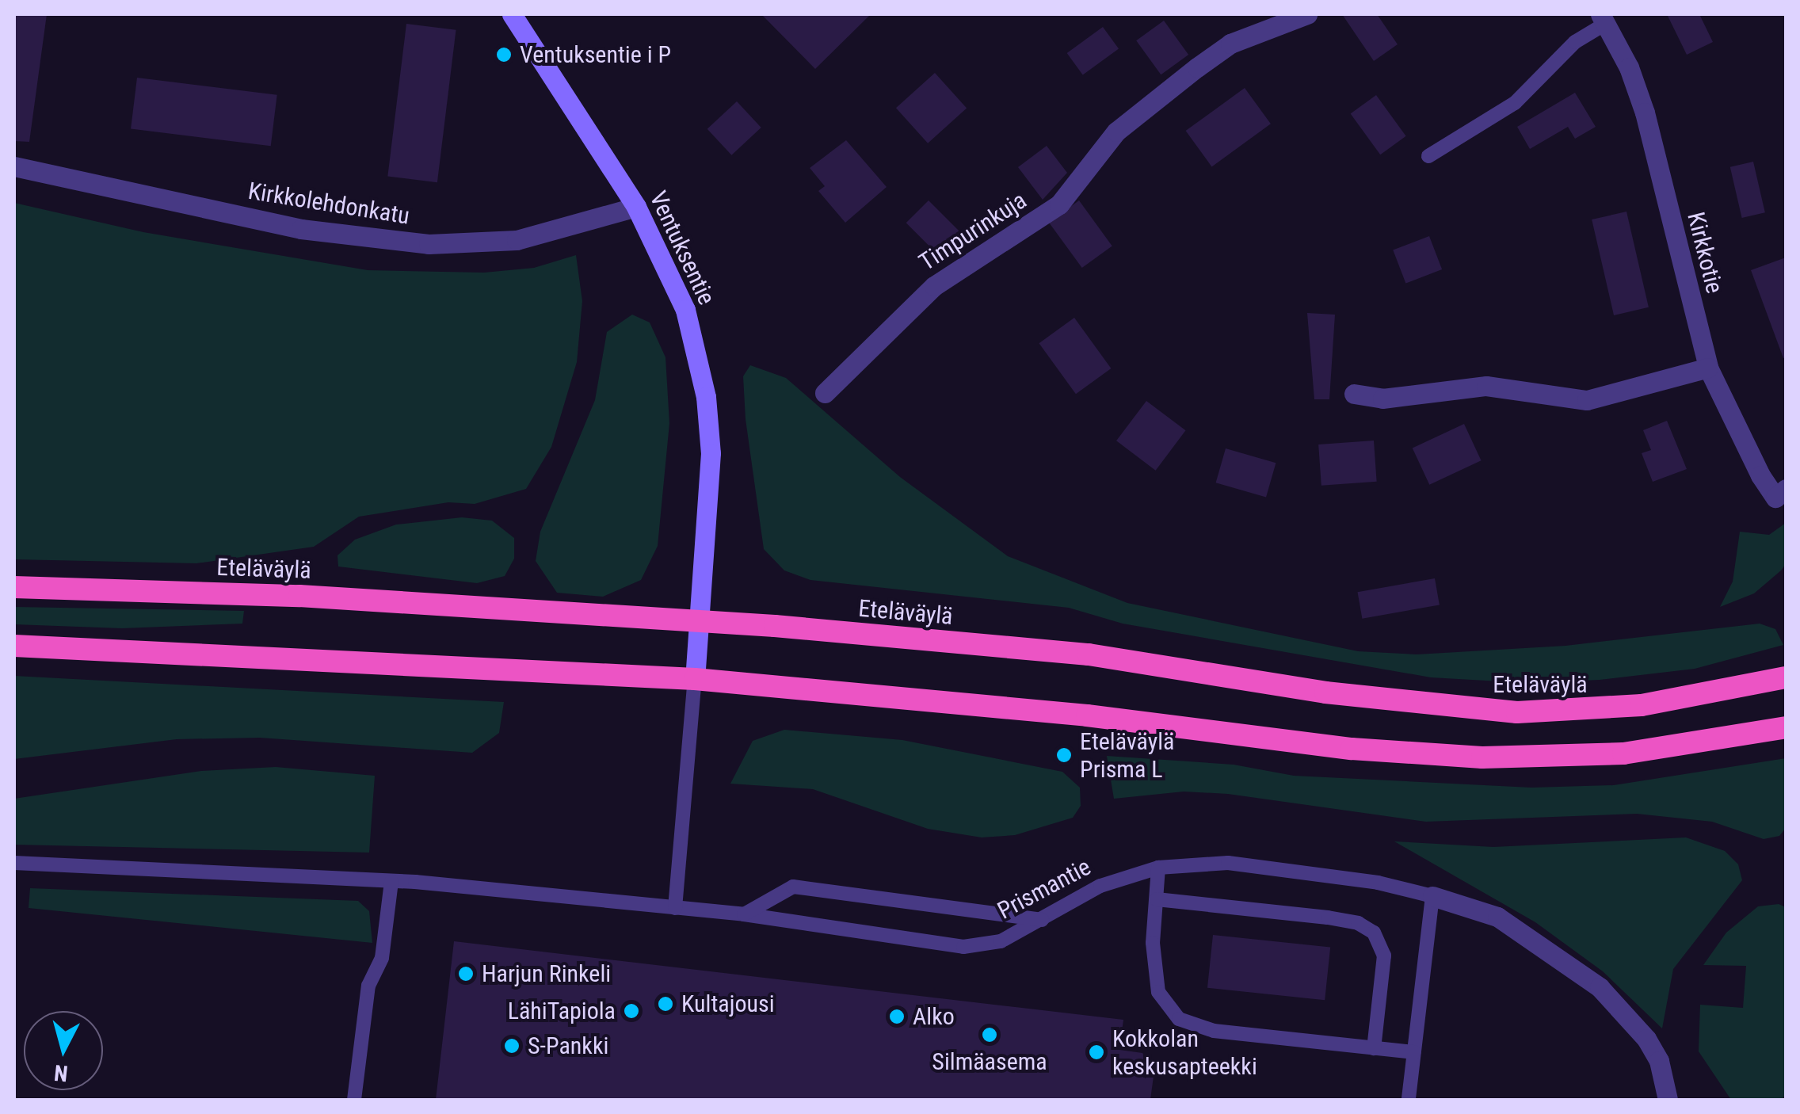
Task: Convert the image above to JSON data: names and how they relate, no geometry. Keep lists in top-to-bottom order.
{
  "streets": {
    "highway": ["Eteläväylä"],
    "main road": ["Ventuksentie"],
    "street": [
      "Kirkkolehdonkatu",
      "Timpurinkuja",
      "Kirkkotie",
      "Prismantie"
    ]
  },
  "crossings": [
    ["Kirkkolehdonkatu", "Ventuksentie"],
    ["Ventuksentie", "Eteläväylä"]
  ],
  "places": [
    "Ventuksentie i P",
    "Eteläväylä Prisma L",
    "Harjun Rinkeli",
    "Kultajousi",
    "LähiTapiola",
    "Alko",
    "Silmäasema",
    "S-Pankki",
    "Kokkolan keskusapteekki"
  ],
  "north": "bottom"
}
